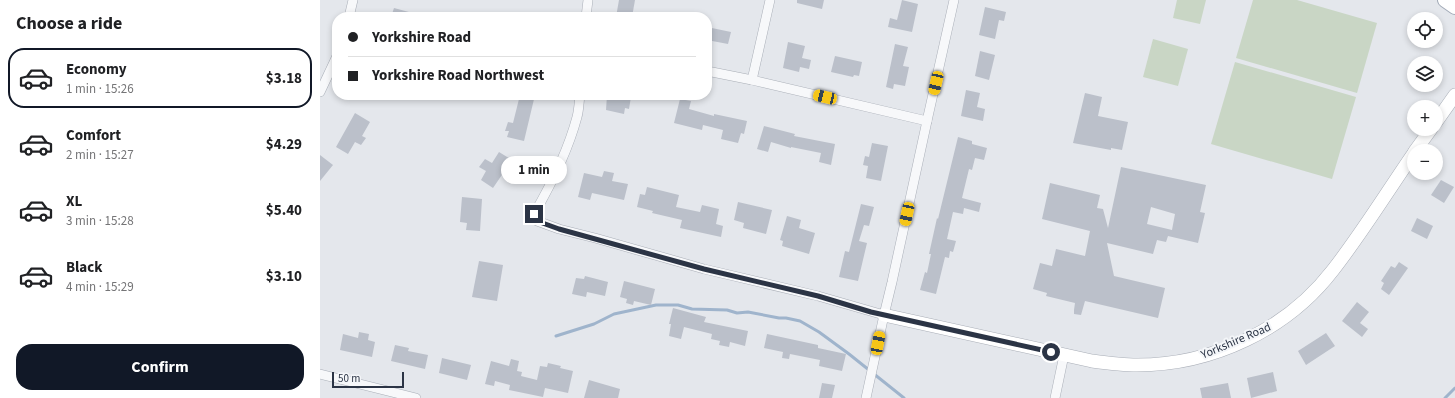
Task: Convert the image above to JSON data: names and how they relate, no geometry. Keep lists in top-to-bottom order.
{
  "streets": {
    "street": ["Yorkshire Road"]
  },
  "scale_bar": "50 m",
  "page": {
    "heading": "Choose a ride",
    "map_buttons": ["+", "−"],
    "banner": ["Yorkshire Road", "Yorkshire Road Northwest"],
    "list": [
      {
        "name": "Economy",
        "note": "1 min · 15:26",
        "value": "$3.18"
      },
      {
        "name": "Comfort",
        "note": "2 min · 15:27",
        "value": "$4.29"
      },
      {
        "name": "XL",
        "note": "3 min · 15:28",
        "value": "$5.40"
      },
      {
        "name": "Black",
        "note": "4 min · 15:29",
        "value": "$3.10"
      }
    ],
    "bubble": "1 min",
    "buttons": "Confirm",
    "scale": "50 m"
  }
}
